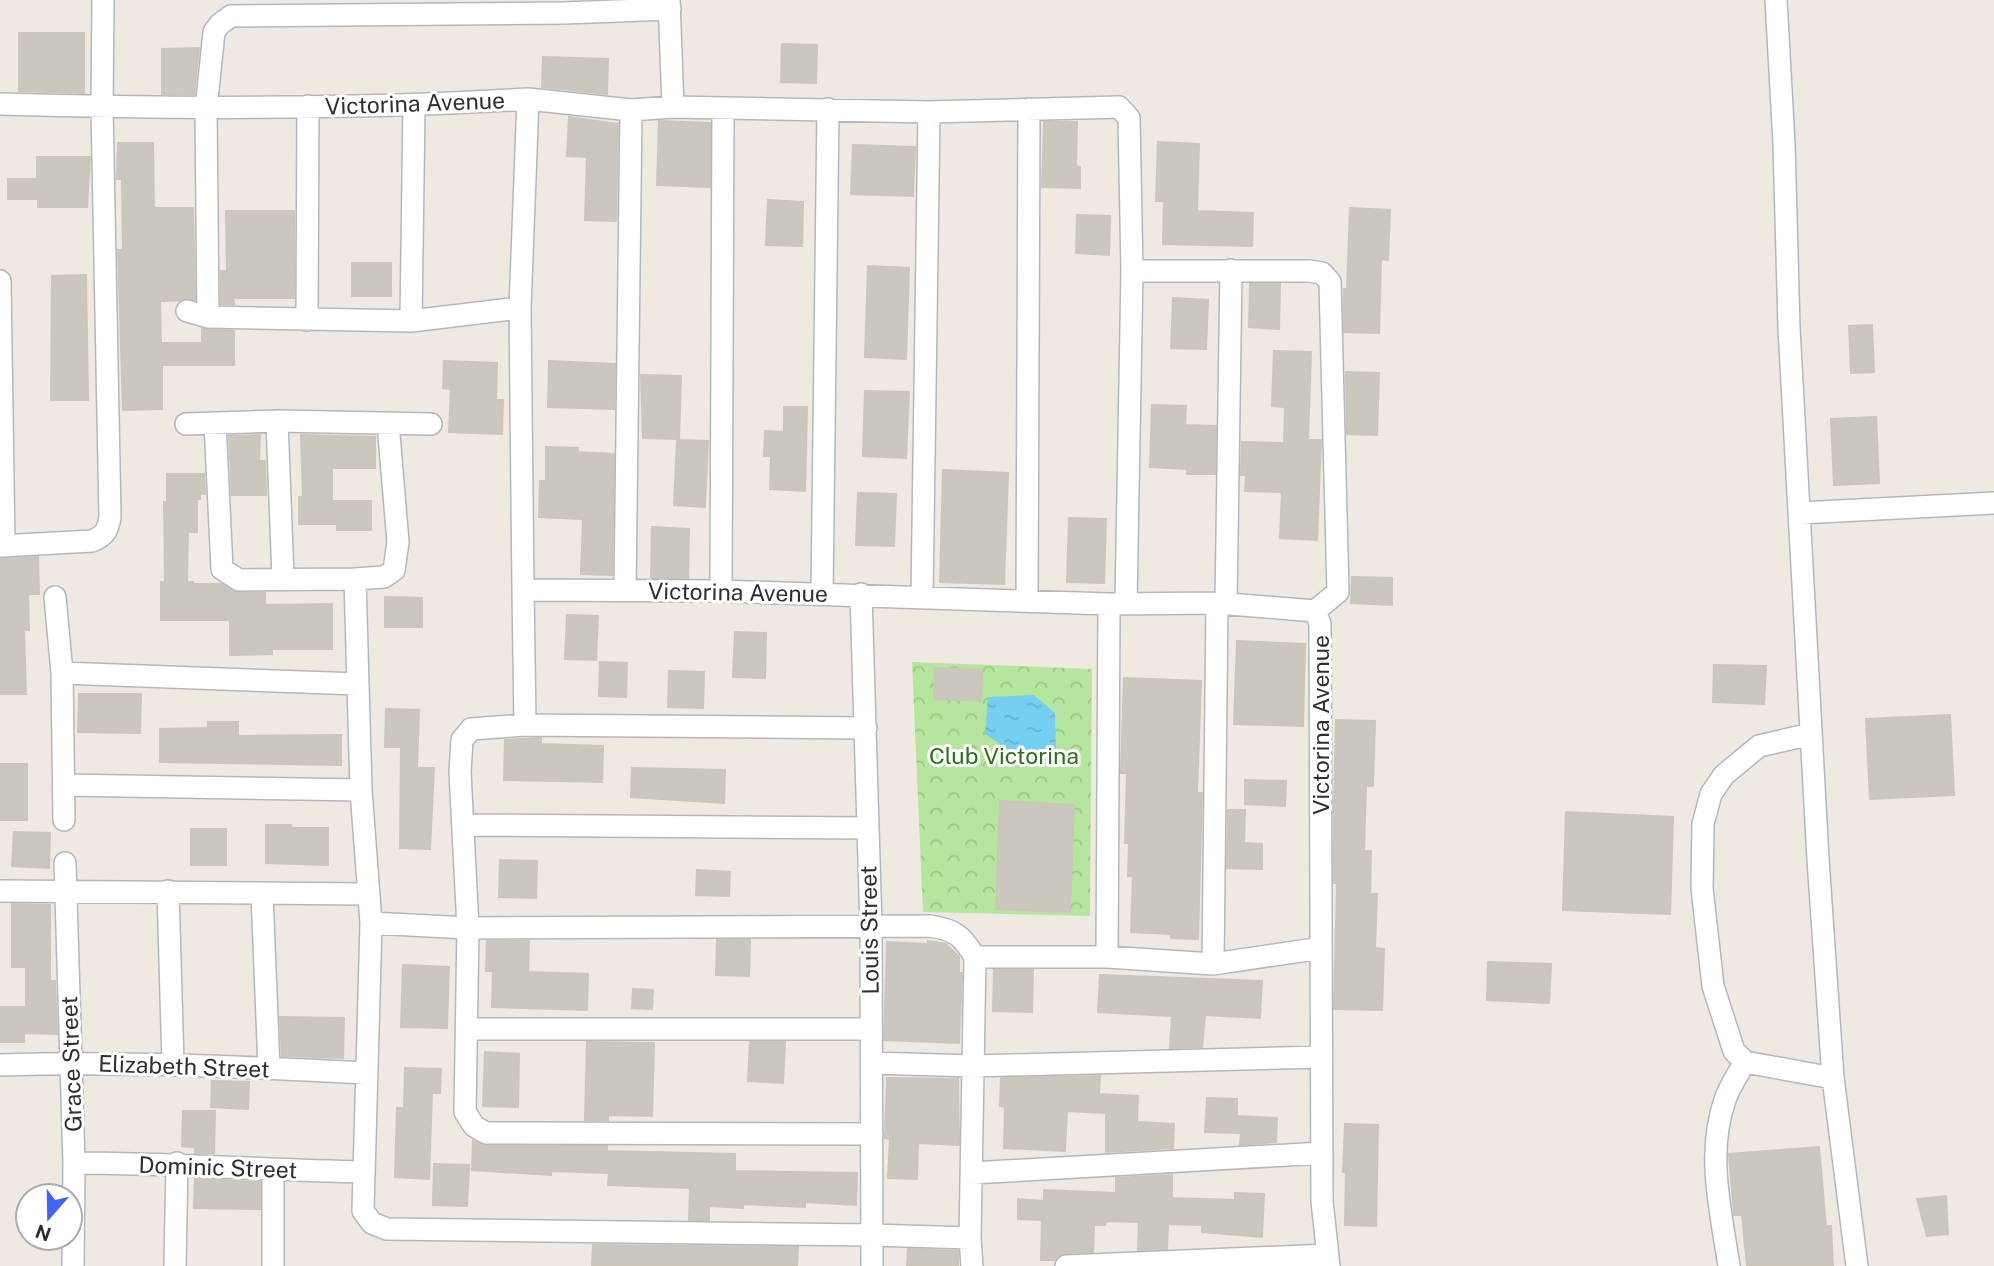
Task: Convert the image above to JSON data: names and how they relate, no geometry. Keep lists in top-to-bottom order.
{
  "streets": {
    "street": [
      "Victorina Avenue",
      "Louis Street",
      "Grace Street",
      "Elizabeth Street",
      "Dominic Street"
    ]
  },
  "crossings": [
    ["Victorina Avenue", "Louis Street"],
    ["Grace Street", "Elizabeth Street"],
    ["Grace Street", "Dominic Street"]
  ],
  "parks": ["Club Victorina"],
  "north": "bottom"
}
